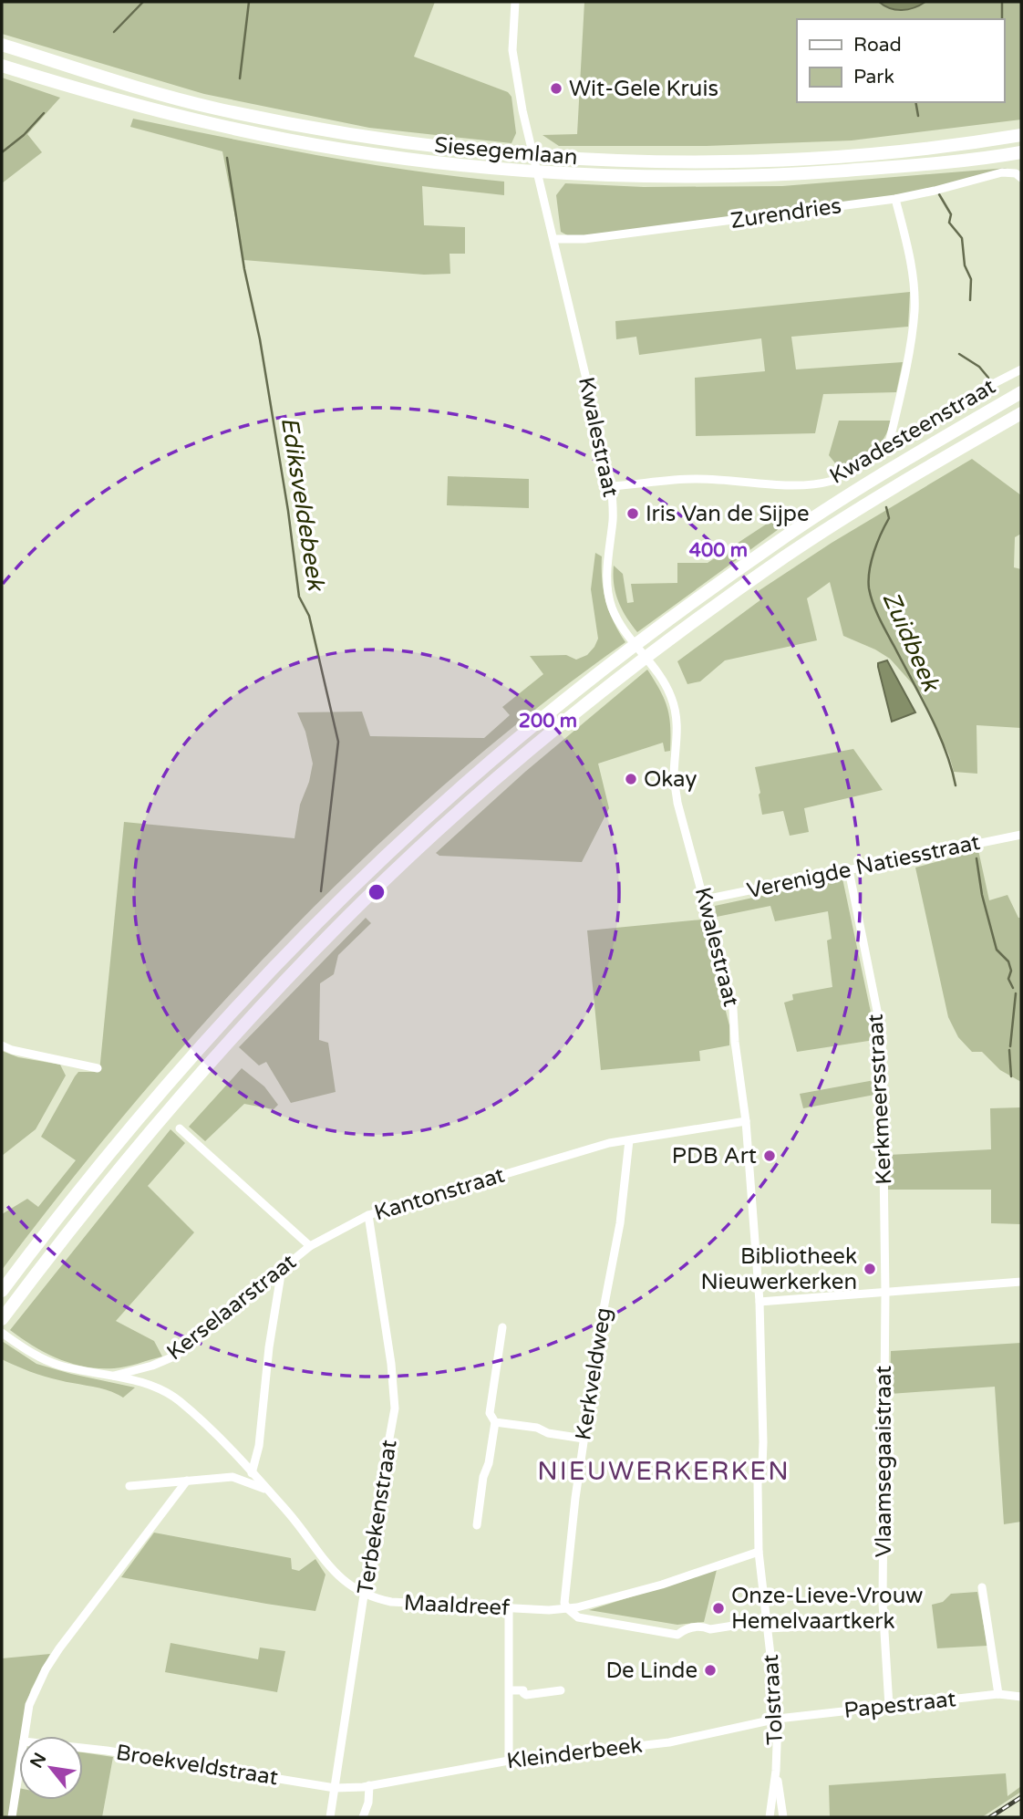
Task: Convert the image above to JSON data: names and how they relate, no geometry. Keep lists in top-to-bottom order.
{
  "streets": {
    "highway": ["Siesegemlaan"],
    "street": [
      "Zurendries",
      "Kwadesteenstraat",
      "Kwalestraat",
      "Verenigde Natiesstraat",
      "Kerkmeersstraat",
      "Kantonstraat",
      "Kerselaarstraat",
      "Kerkveldweg",
      "Vlaamsegaaistraat",
      "Terbekenstraat",
      "Maaldreef",
      "Tolstraat",
      "Papestraat",
      "Kleinderbeek",
      "Broekveldstraat"
    ]
  },
  "crossings": [
    ["Siesegemlaan", "Kwalestraat"],
    ["Zurendries", "Kwalestraat"],
    ["Kwadesteenstraat", "Kwalestraat"],
    ["Kwalestraat", "Verenigde Natiesstraat"],
    ["Kwalestraat", "Kantonstraat"],
    ["Kwalestraat", "Tolstraat"],
    ["Verenigde Natiesstraat", "Kerkmeersstraat"],
    ["Kerkmeersstraat", "Vlaamsegaaistraat"],
    ["Kantonstraat", "Kerselaarstraat"],
    ["Kantonstraat", "Kerkveldweg"],
    ["Kantonstraat", "Terbekenstraat"],
    ["Kerkveldweg", "Maaldreef"],
    ["Vlaamsegaaistraat", "Maaldreef"],
    ["Vlaamsegaaistraat", "Papestraat"],
    ["Terbekenstraat", "Maaldreef"],
    ["Terbekenstraat", "Broekveldstraat"],
    ["Maaldreef", "Tolstraat"],
    ["Tolstraat", "Papestraat"],
    ["Tolstraat", "Kleinderbeek"],
    ["Papestraat", "Kleinderbeek"],
    ["Kleinderbeek", "Broekveldstraat"]
  ],
  "districts": ["NIEUWERKERKEN"],
  "water": ["Ediksveldebeek", "Zuidbeek"],
  "places": [
    "Wit-Gele Kruis",
    "Iris Van de Sijpe",
    "Okay",
    "PDB Art",
    "Bibliotheek Nieuwerkerken",
    "Onze-Lieve-Vrouw Hemelvaartkerk",
    "De Linde"
  ],
  "legend": ["Road", "Park"],
  "north": "top left",
  "rings": ["400 m", "200 m"]
}
